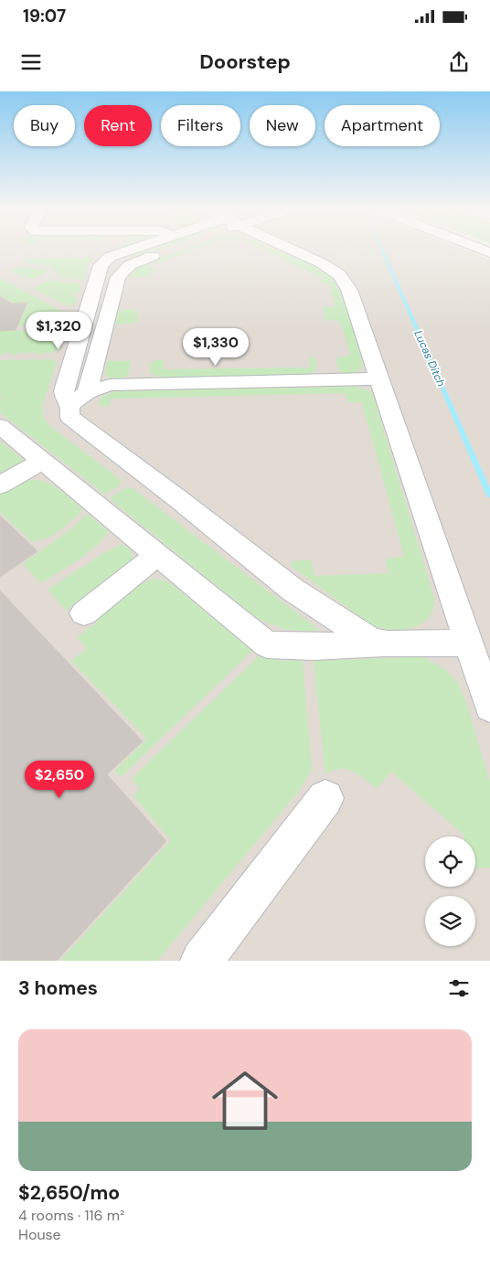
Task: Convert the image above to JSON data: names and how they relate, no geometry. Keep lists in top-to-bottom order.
{
  "water": ["Lucas Ditch"],
  "page": {
    "status": "19:07",
    "header": "Doorstep",
    "chip": [
      "Buy",
      "Rent",
      "Filters",
      "New",
      "Apartment"
    ],
    "price": ["$1,320", "$1,330", "$2,650"],
    "heading": "3 homes",
    "list": [
      {
        "name": "$2,650/mo",
        "note": "4 rooms · 116 m² · House"
      }
    ]
  }
}
